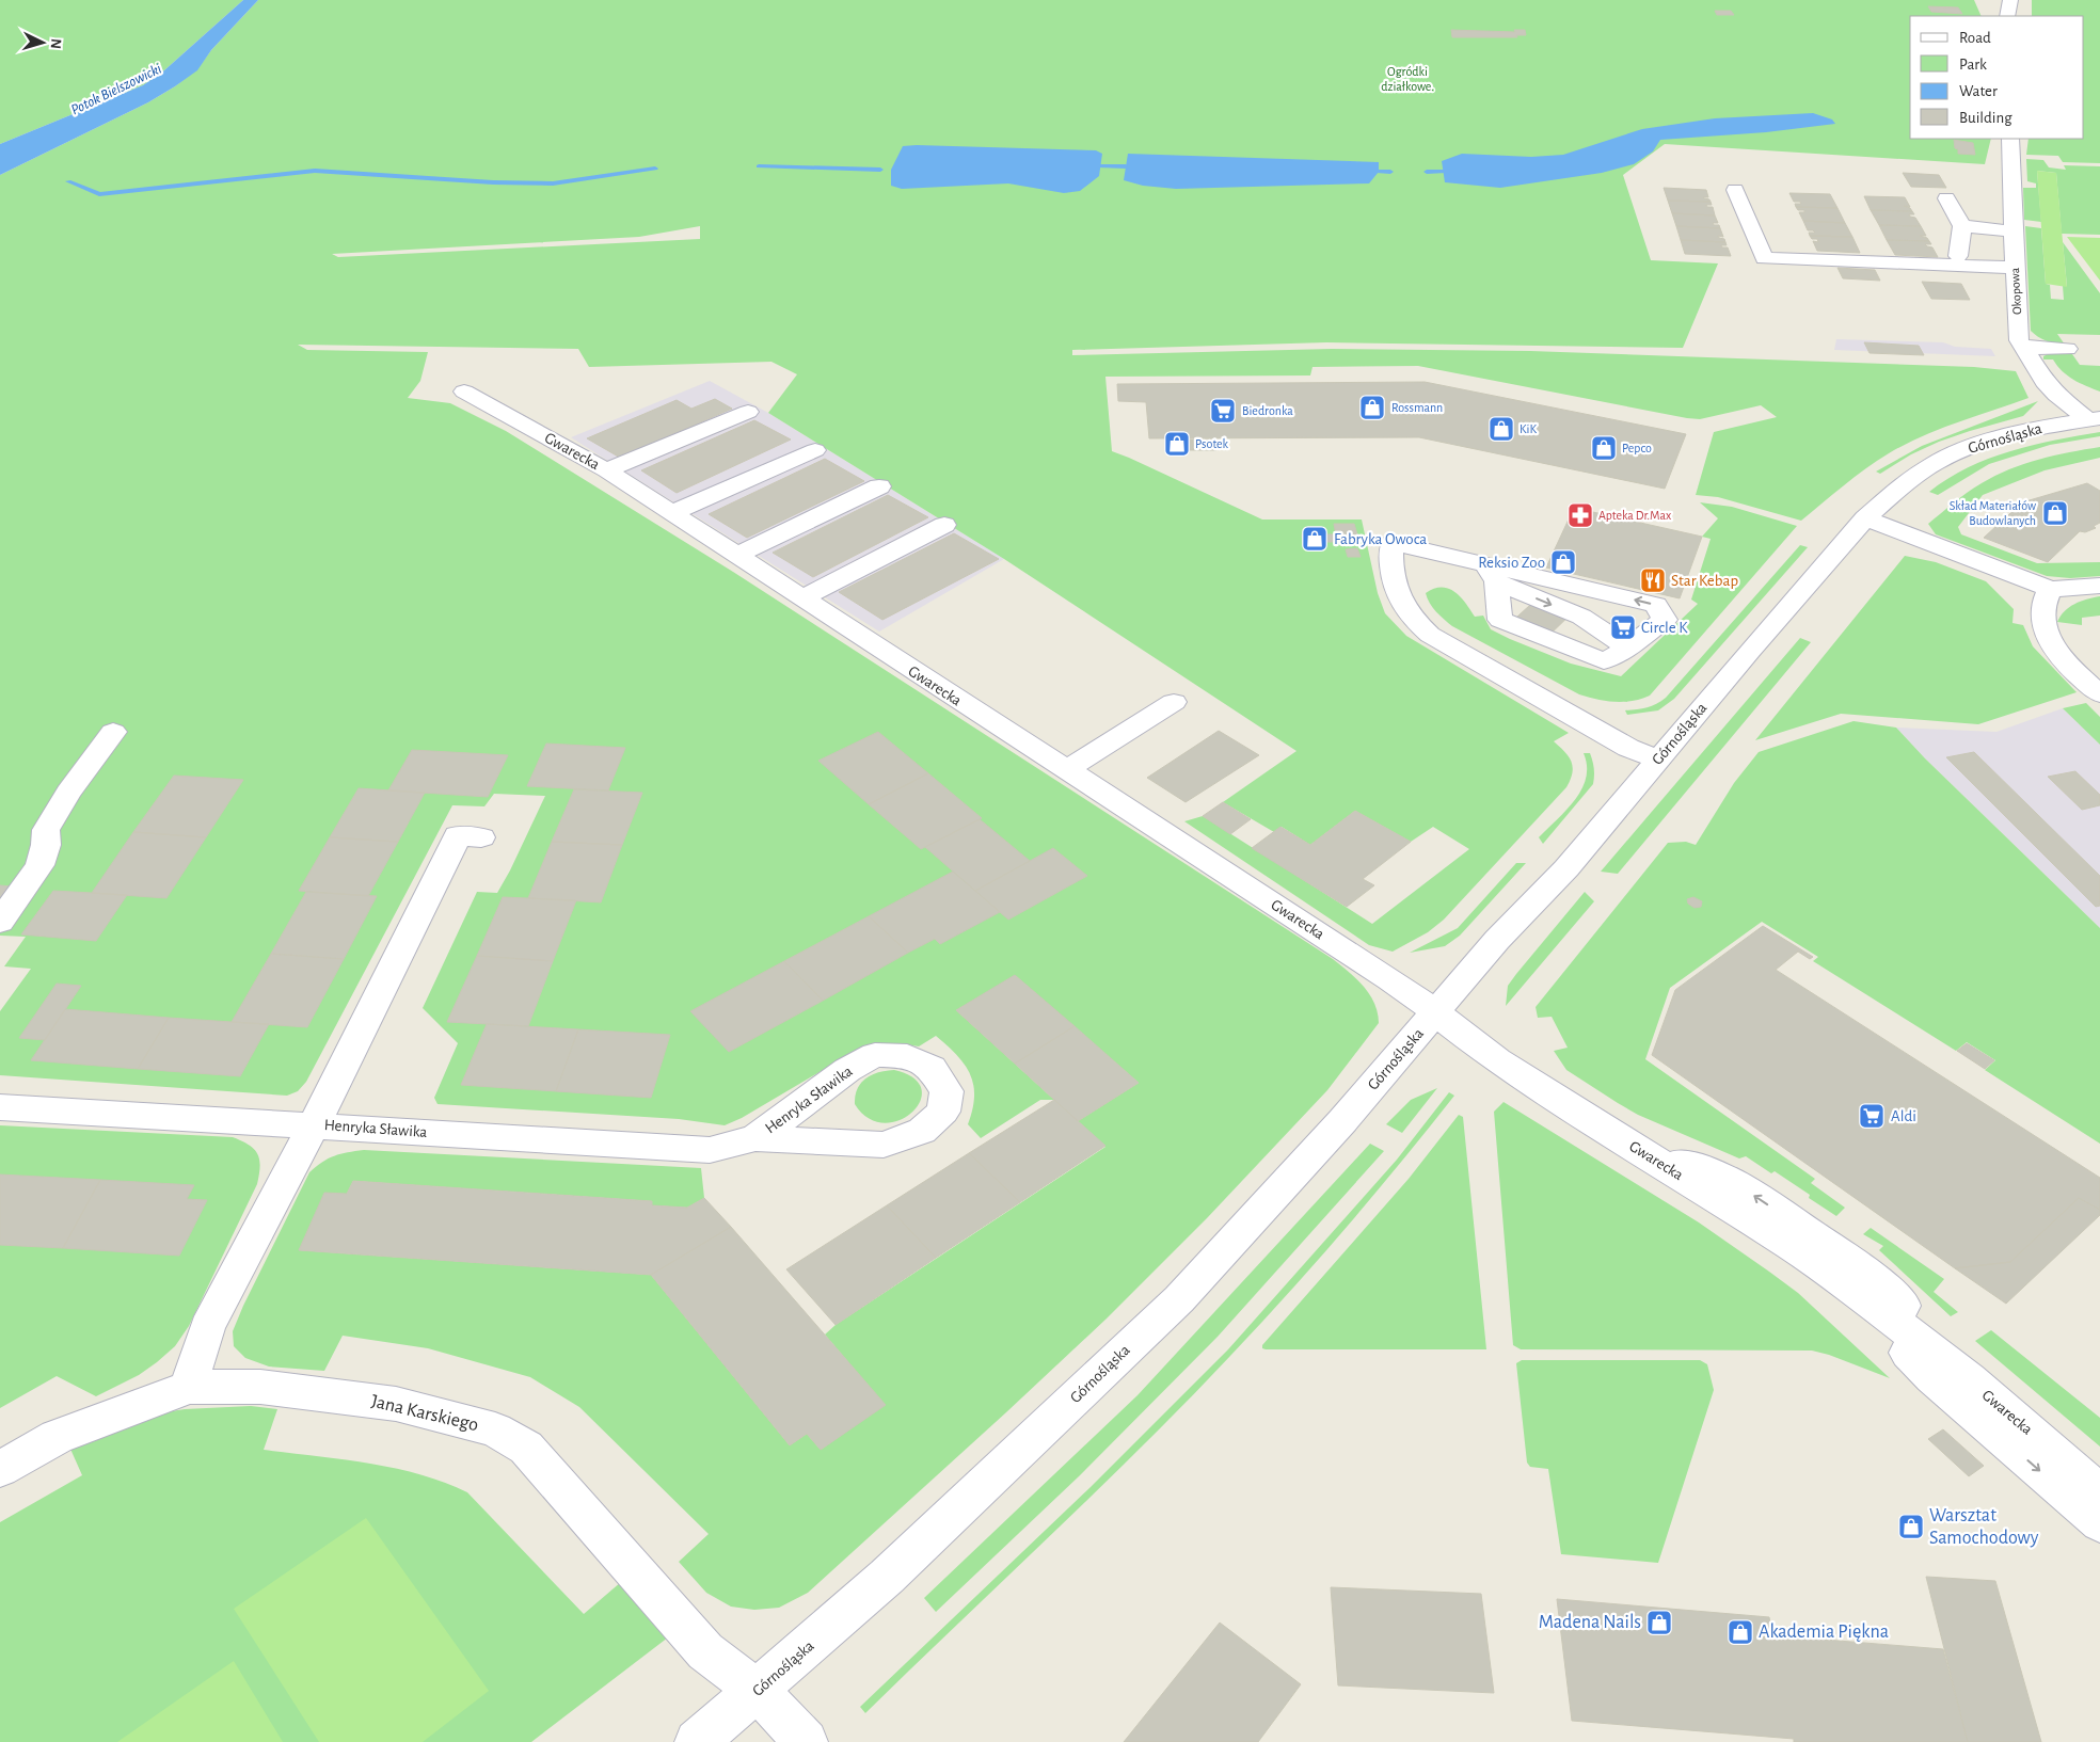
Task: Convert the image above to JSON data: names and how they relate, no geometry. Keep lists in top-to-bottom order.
{
  "streets": {
    "street": [
      "Okopowa",
      "Górnośląska",
      "Gwarecka",
      "Henryka Sławika",
      "Jana Karskiego"
    ]
  },
  "crossings": [
    ["Okopowa", "Górnośląska"],
    ["Górnośląska", "Gwarecka"],
    ["Górnośląska", "Jana Karskiego"],
    ["Henryka Sławika", "Jana Karskiego"]
  ],
  "water": ["Potok Bielszowicki"],
  "parks": ["Ogródki działkowe."],
  "places": {
    "shop": [
      "Rossmann",
      "KiK",
      "Psotek",
      "Pepco",
      "Skład Materiałów Budowlanych",
      "Fabryka Owoca",
      "Reksio Zoo",
      "Warsztat Samochodowy",
      "Madena Nails",
      "Akademia Piękna"
    ],
    "supermarket": ["Biedronka", "Circle K", "Aldi"],
    "pharmacy": ["Apteka Dr.Max"],
    "restaurant": ["Star Kebap"]
  },
  "legend": [
    "Road",
    "Park",
    "Water",
    "Building"
  ],
  "north": "right"
}
